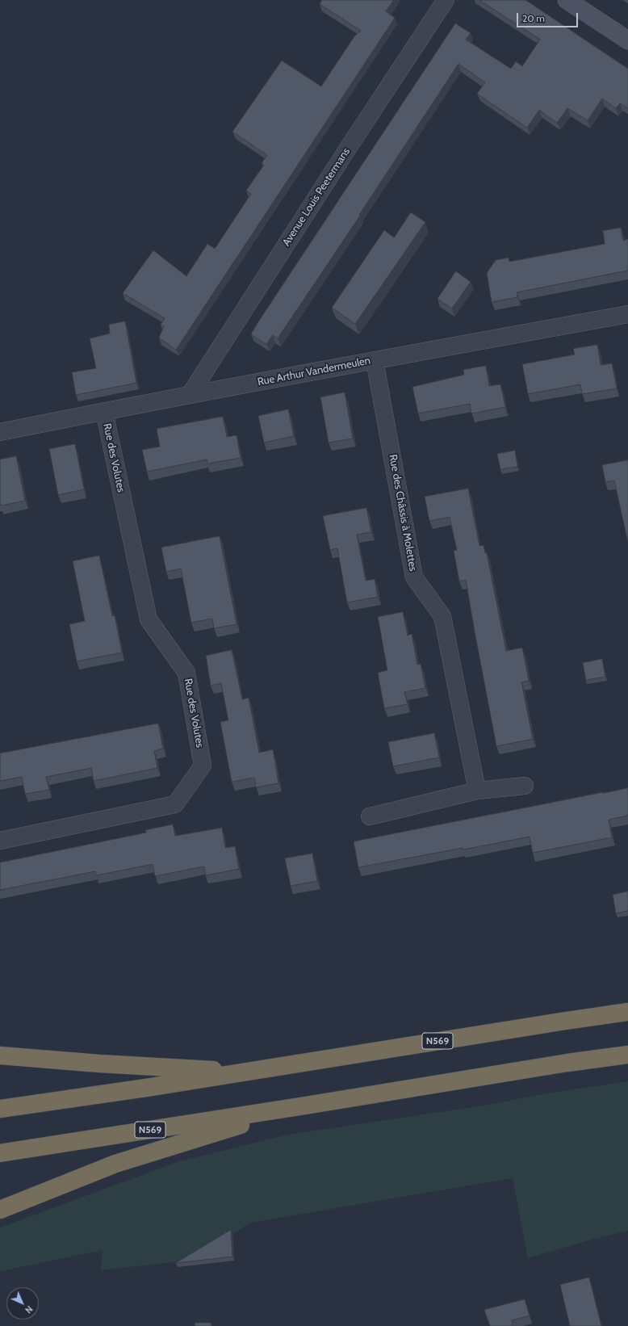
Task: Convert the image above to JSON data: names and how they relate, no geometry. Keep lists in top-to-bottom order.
{
  "streets": {
    "highway": ["N569"],
    "street": [
      "Avenue Louis Peetermans",
      "Rue Arthur Vandermeulen",
      "Rue des Volutes",
      "Rue des Châssis à Molettes"
    ]
  },
  "crossings": [
    ["Avenue Louis Peetermans", "Rue Arthur Vandermeulen"],
    ["Rue Arthur Vandermeulen", "Rue des Volutes"],
    ["Rue Arthur Vandermeulen", "Rue des Châssis à Molettes"]
  ],
  "scale_bar": "20 m",
  "north": "bottom right"
}
